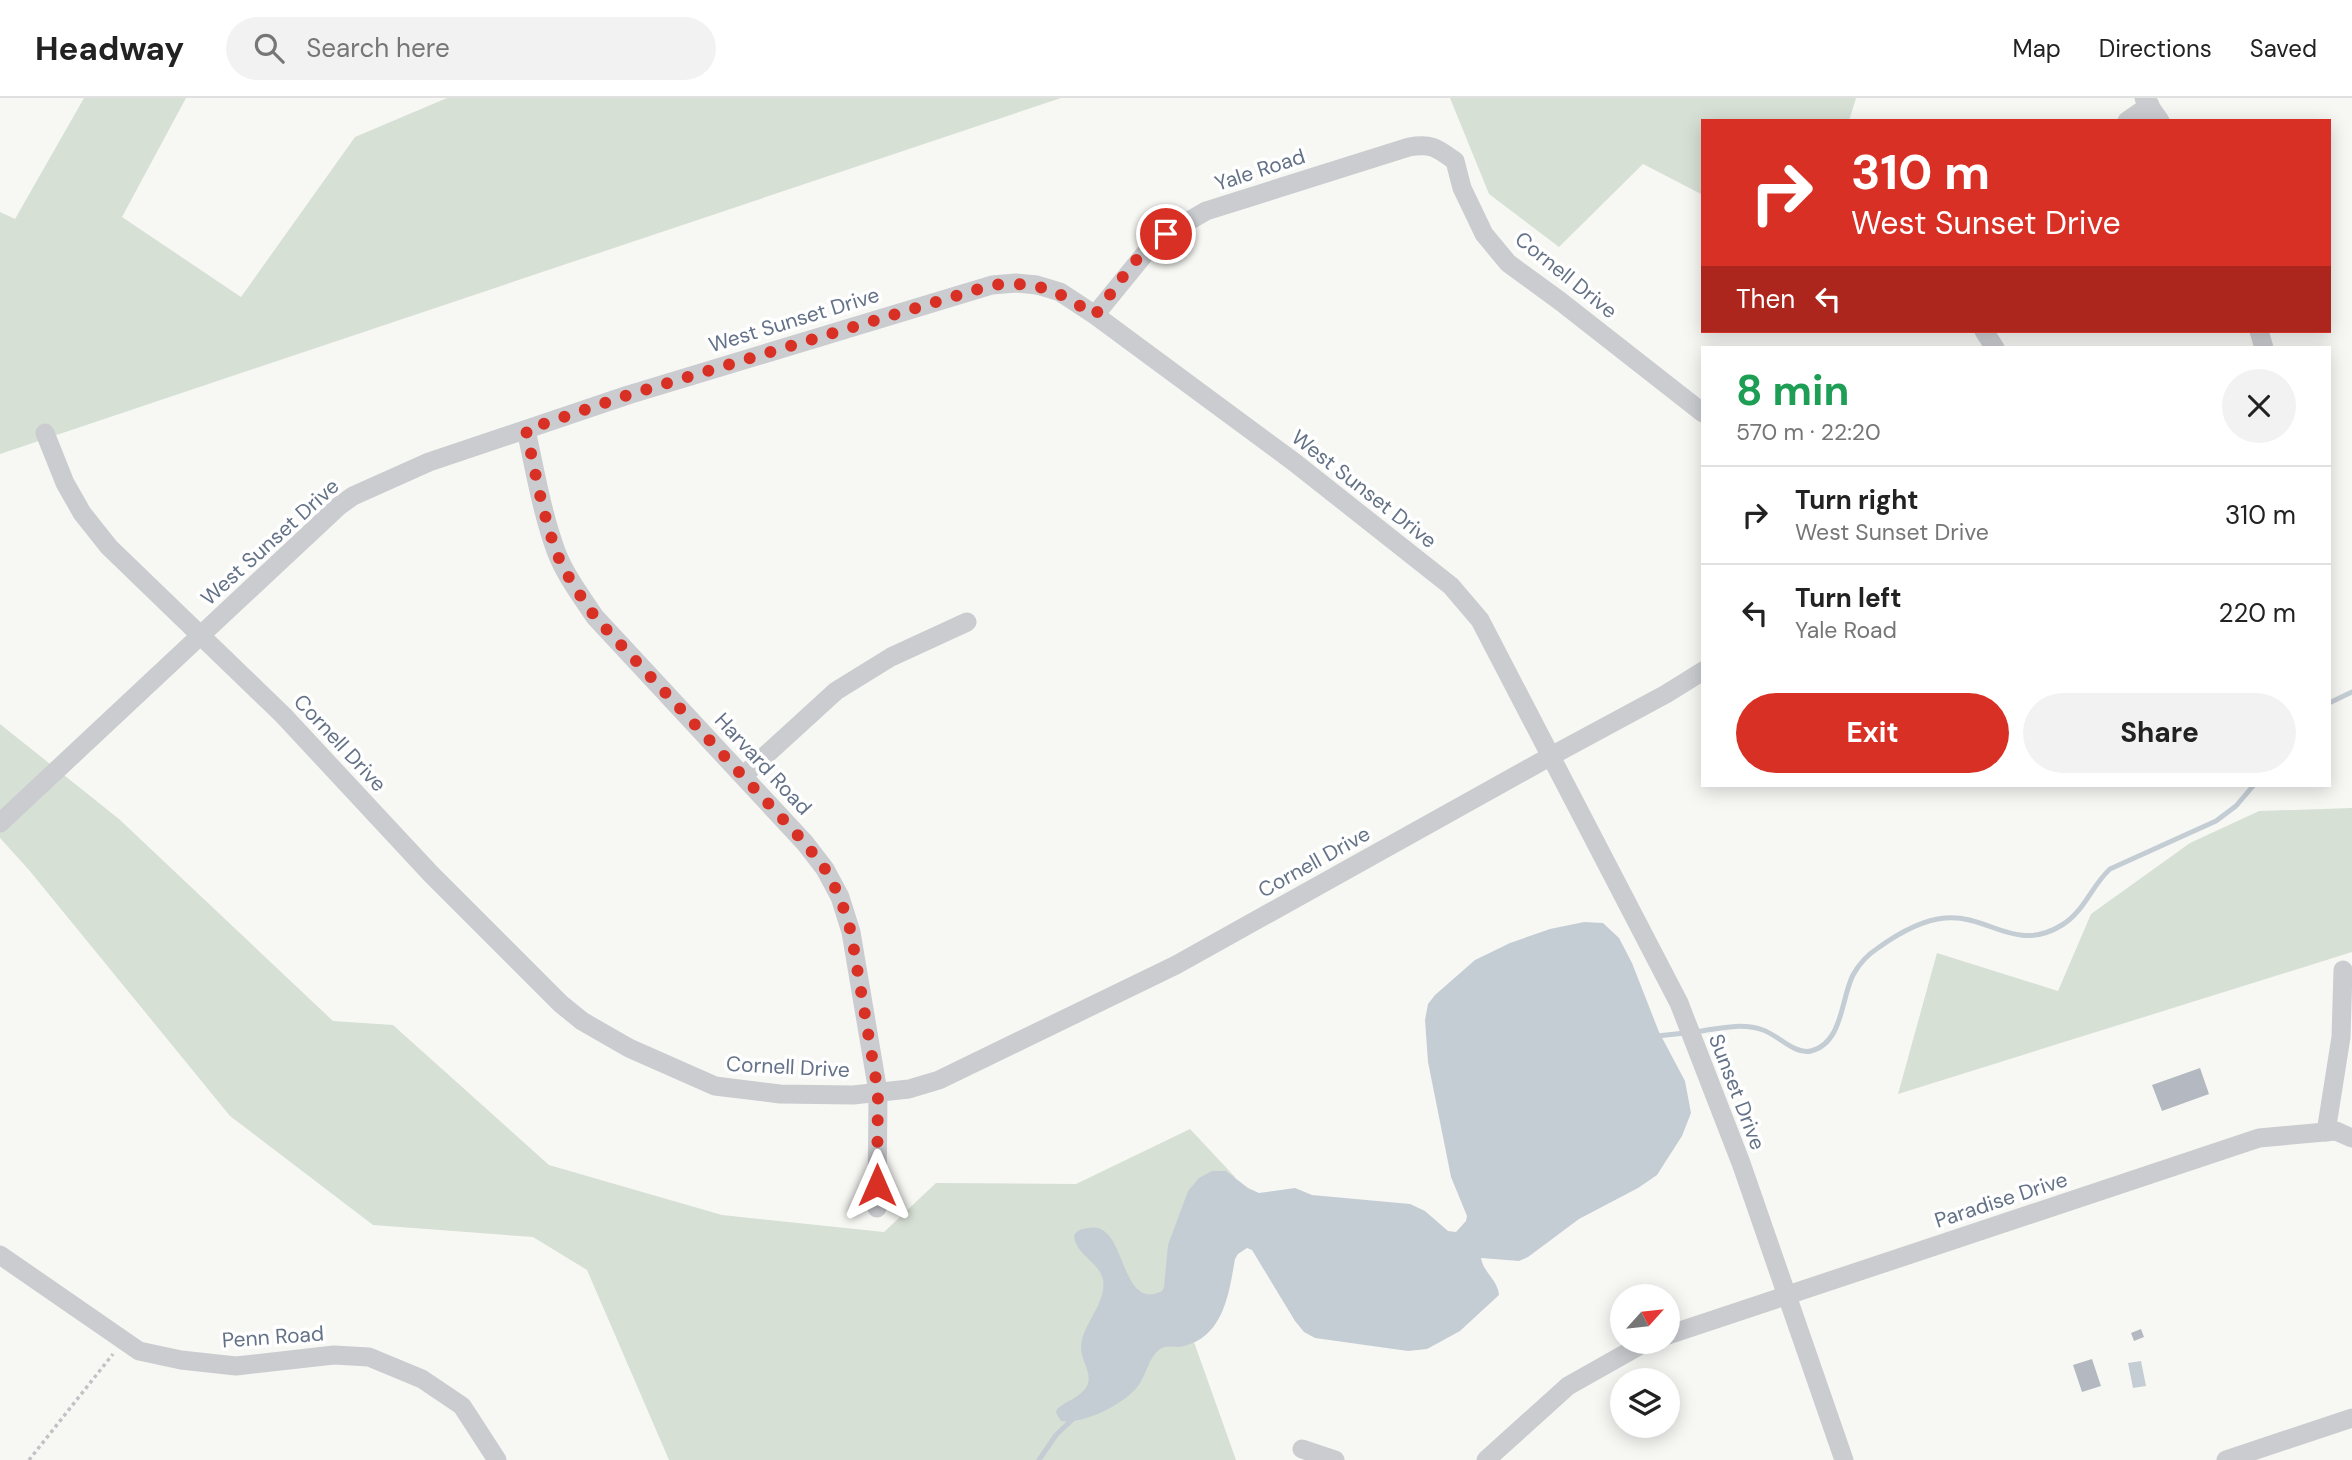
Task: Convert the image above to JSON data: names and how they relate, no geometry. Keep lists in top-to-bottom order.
{
  "streets": {
    "street": [
      "Yale Road",
      "Cornell Drive",
      "West Sunset Drive",
      "Harvard Road",
      "Sunset Drive",
      "Paradise Drive",
      "Penn Road"
    ]
  },
  "crossings": [
    ["Yale Road", "Cornell Drive"],
    ["Yale Road", "West Sunset Drive"],
    ["Cornell Drive", "West Sunset Drive"],
    ["Cornell Drive", "Harvard Road"],
    ["Cornell Drive", "Sunset Drive"],
    ["West Sunset Drive", "Harvard Road"],
    ["West Sunset Drive", "Sunset Drive"],
    ["Sunset Drive", "Paradise Drive"]
  ],
  "north": "top right",
  "page": {
    "header": "Headway",
    "search": "Search here",
    "nav": ["Map", "Directions", "Saved"],
    "turn": ["310 m", "West Sunset Drive"],
    "then": "Then",
    "heading": ["8 min", "570 m · 22:20"],
    "list": [
      {
        "name": "Turn right",
        "note": "West Sunset Drive",
        "value": "310 m"
      },
      {
        "name": "Turn left",
        "note": "Yale Road",
        "value": "220 m"
      }
    ],
    "buttons": ["Exit", "Share"]
  }
}
